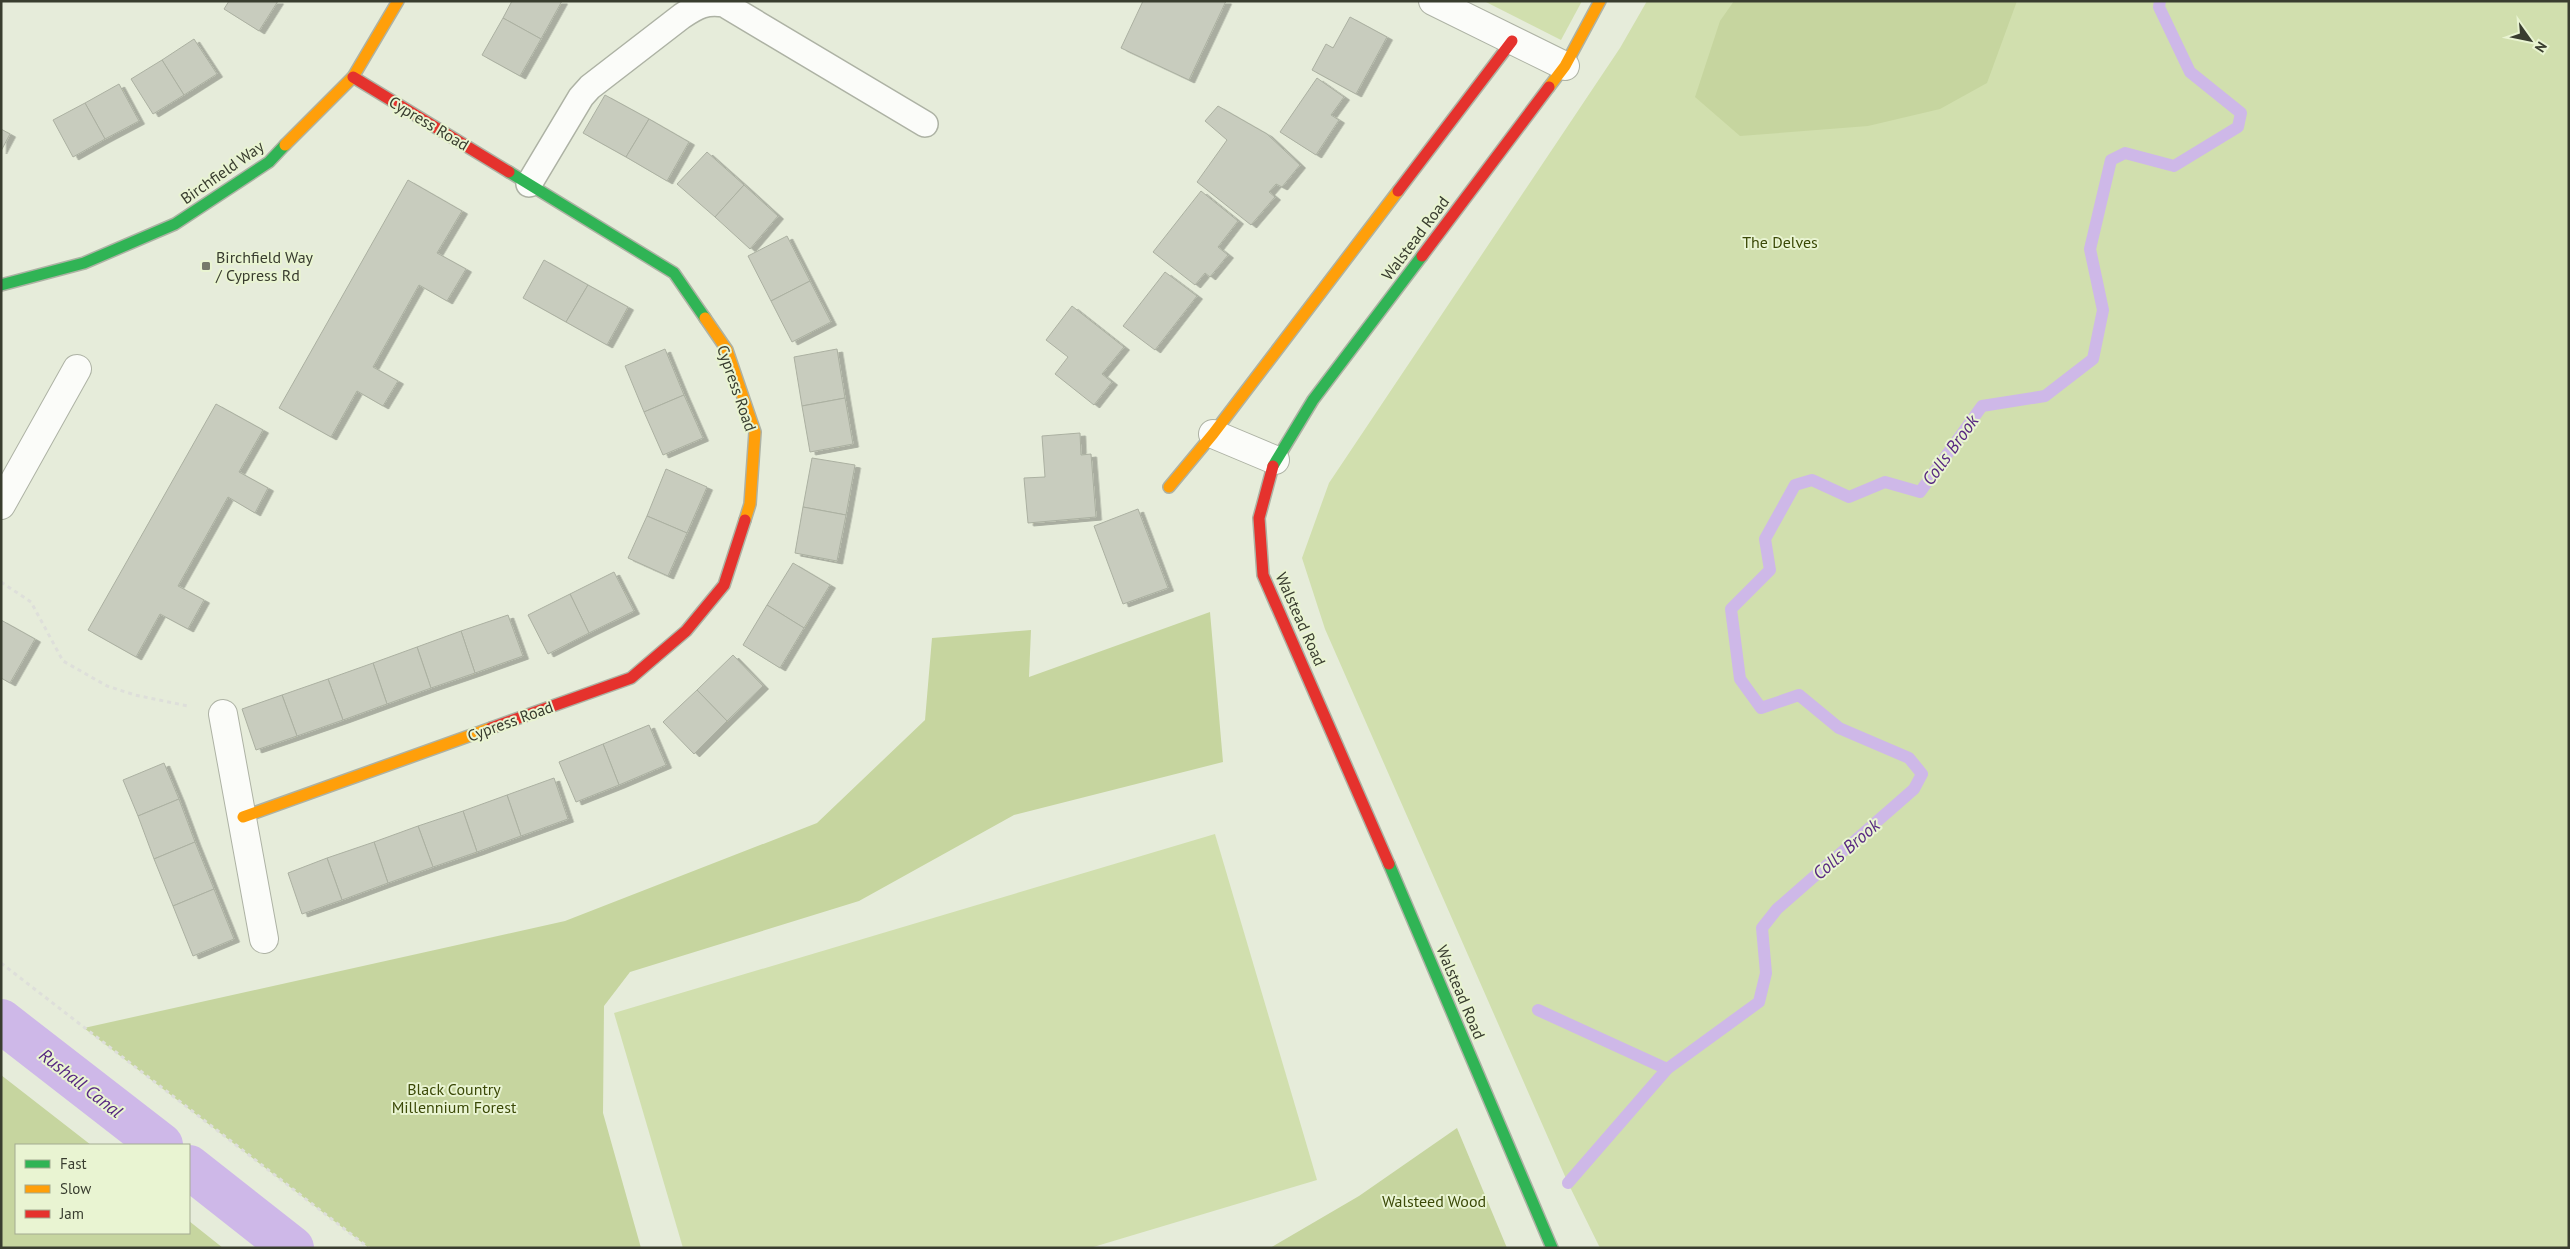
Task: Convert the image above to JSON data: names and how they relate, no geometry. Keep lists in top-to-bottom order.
{
  "streets": {
    "street": ["Cypress Road", "Birchfield Way", "Walstead Road"]
  },
  "crossings": [
    ["Cypress Road", "Birchfield Way"]
  ],
  "water": ["Colls Brook", "Rushall Canal"],
  "parks": ["The Delves", "Black Country Millennium Forest", "Walsteed Wood"],
  "places": {
    "transit": ["Birchfield Way / Cypress Rd"]
  },
  "legend": ["Fast", "Slow", "Jam"],
  "north": "bottom right"
}
